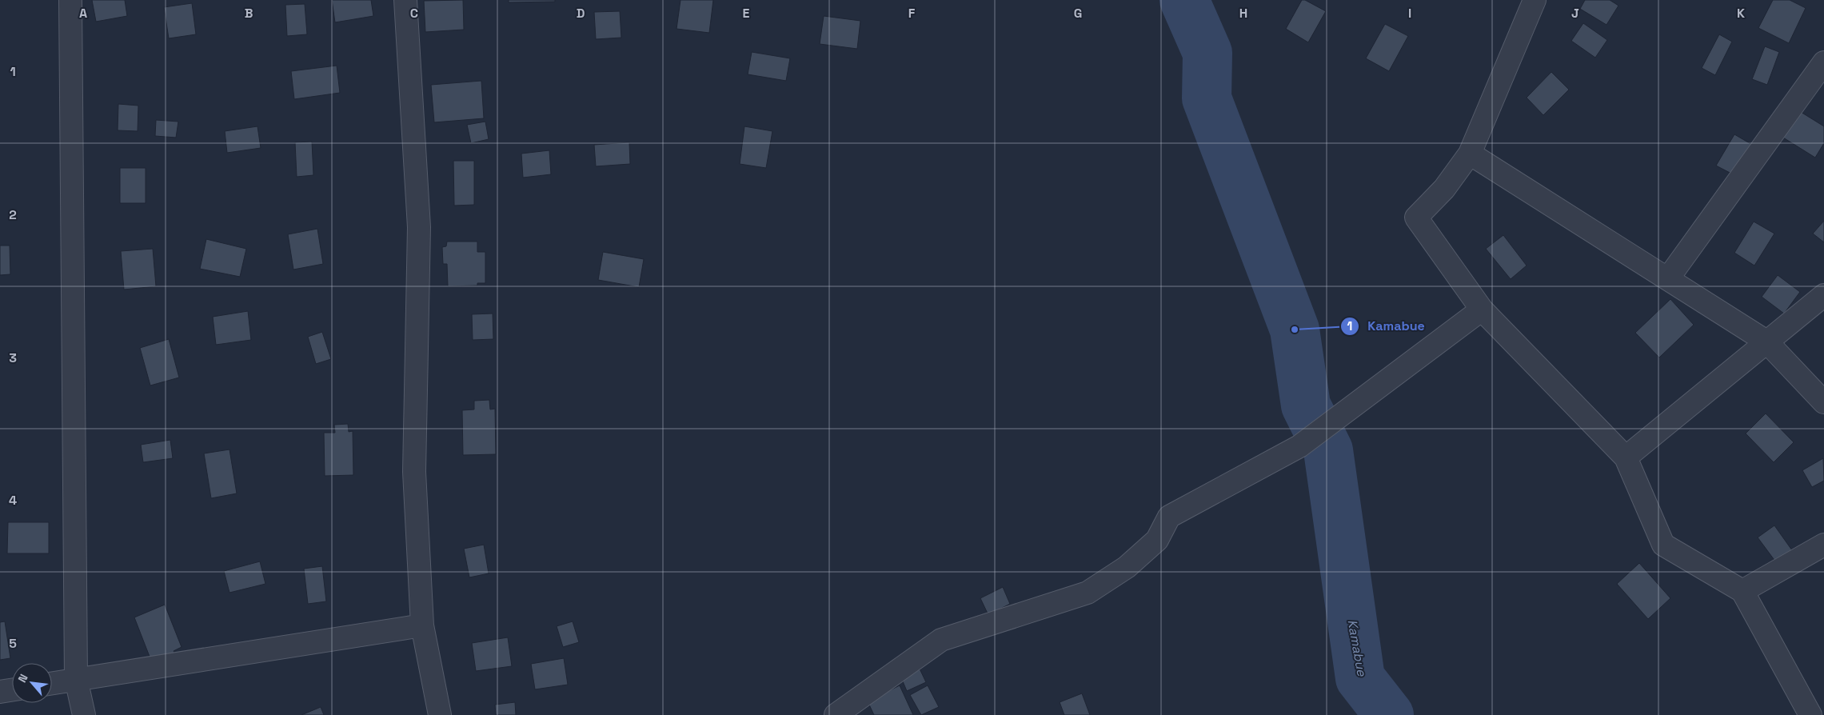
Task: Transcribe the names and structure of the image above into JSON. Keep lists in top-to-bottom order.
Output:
{
  "water": ["Kamabue"],
  "places": ["Kamabue"],
  "north": "top left",
  "grid": {
    "columns": [
      "A",
      "B",
      "C",
      "D",
      "E",
      "F",
      "G",
      "H",
      "I",
      "J",
      "K"
    ],
    "rows": [
      "1",
      "2",
      "3",
      "4",
      "5"
    ]
  }
}
